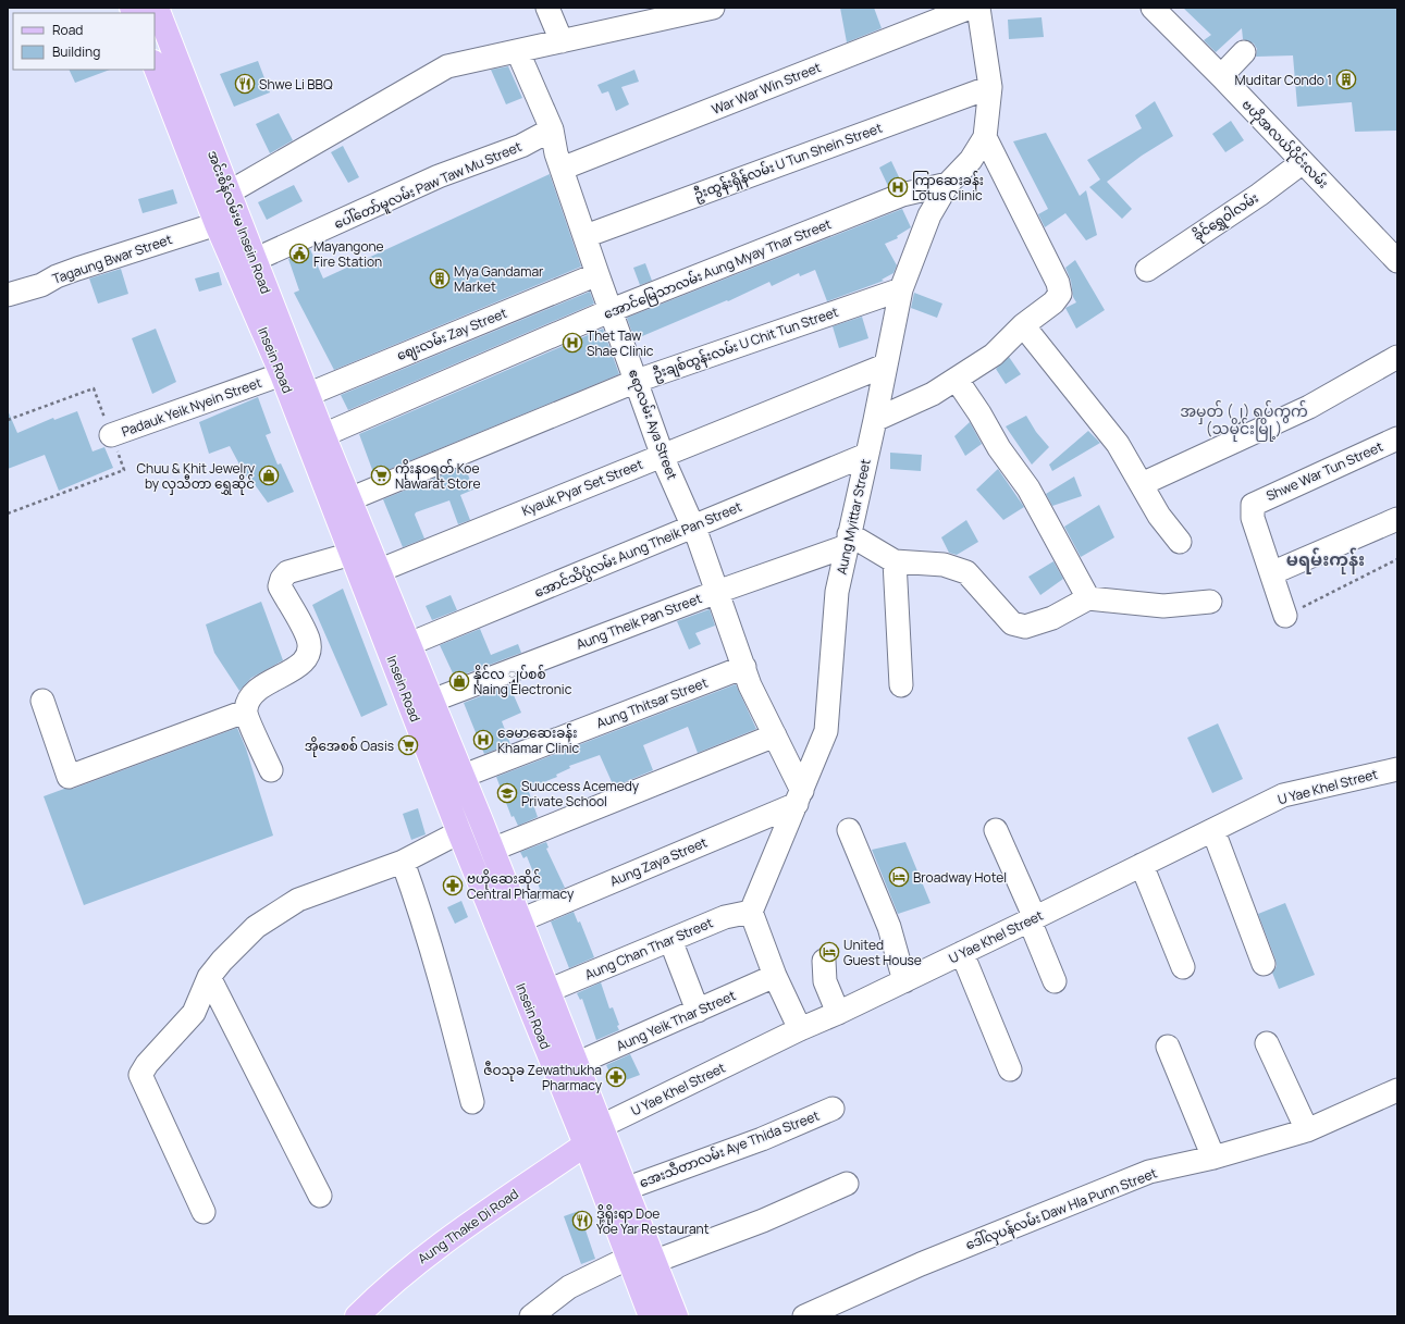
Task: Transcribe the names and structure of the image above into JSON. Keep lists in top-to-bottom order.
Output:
{
  "streets": {
    "main road": ["အင်းစိန်လမ်းမ Insein Road", "Insein Road", "Aung Thake Di Road"],
    "street": [
      "War War Win Street",
      "ဗဟိုအလယ်ပိုင်းလမ်း",
      "ဦးထွန်းရှိန်လမ်း U Tun Shein Street",
      "ပေါ်တော်မူလမ်း Paw Taw Mu Street",
      "ခိုင်ရွှေဝါလမ်း",
      "Tagaung Bwar Street",
      "အောင်မြေသာလမ်း Aung Myay Thar Street",
      "ဈေးလမ်း Zay Street",
      "ဦးချစ်ထွန်းလမ်း U Chit Tun Street",
      "Padauk Yeik Nyein Street",
      "ဧရာလမ်း Aya Street",
      "Shwe War Tun Street",
      "Kyauk Pyar Set Street",
      "Aung Myittar Street",
      "အောင်သိပ္ပံလမ်း Aung Theik Pan Street",
      "Aung Theik Pan Street",
      "Aung Thitsar Street",
      "U Yae Khel Street",
      "Aung Zaya Street",
      "Aung Chan Thar Street",
      "Aung Yeik Thar Street",
      "အေးသီတာလမ်း Aye Thida Street",
      "ဒေါ်လှပန်လမ်း Daw Hla Punn Street"
    ]
  },
  "crossings": [
    ["War War Win Street", "ဧရာလမ်း Aya Street"],
    ["ဗဟိုအလယ်ပိုင်းလမ်း", "ခိုင်ရွှေဝါလမ်း"],
    ["ဦးထွန်းရှိန်လမ်း U Tun Shein Street", "ဧရာလမ်း Aya Street"],
    ["ဦးထွန်းရှိန်လမ်း U Tun Shein Street", "Aung Myittar Street"],
    ["ပေါ်တော်မူလမ်း Paw Taw Mu Street", "အင်းစိန်လမ်းမ Insein Road"],
    ["ပေါ်တော်မူလမ်း Paw Taw Mu Street", "ဧရာလမ်း Aya Street"],
    ["အင်းစိန်လမ်းမ Insein Road", "အောင်မြေသာလမ်း Aung Myay Thar Street"],
    ["အင်းစိန်လမ်းမ Insein Road", "ဈေးလမ်း Zay Street"],
    ["အင်းစိန်လမ်းမ Insein Road", "Insein Road"],
    ["အင်းစိန်လမ်းမ Insein Road", "Padauk Yeik Nyein Street"],
    ["အောင်မြေသာလမ်း Aung Myay Thar Street", "Insein Road"],
    ["အောင်မြေသာလမ်း Aung Myay Thar Street", "ဧရာလမ်း Aya Street"],
    ["အောင်မြေသာလမ်း Aung Myay Thar Street", "Aung Myittar Street"],
    ["ဈေးလမ်း Zay Street", "ဧရာလမ်း Aya Street"],
    ["ဦးချစ်ထွန်းလမ်း U Chit Tun Street", "Insein Road"],
    ["ဦးချစ်ထွန်းလမ်း U Chit Tun Street", "ဧရာလမ်း Aya Street"],
    ["ဦးချစ်ထွန်းလမ်း U Chit Tun Street", "Aung Myittar Street"],
    ["Insein Road", "Padauk Yeik Nyein Street"],
    ["Insein Road", "Kyauk Pyar Set Street"],
    ["Insein Road", "အောင်သိပ္ပံလမ်း Aung Theik Pan Street"],
    ["Insein Road", "Aung Theik Pan Street"],
    ["Insein Road", "Aung Thitsar Street"],
    ["Insein Road", "U Yae Khel Street"],
    ["Insein Road", "Aung Zaya Street"],
    ["Insein Road", "Aung Chan Thar Street"],
    ["Insein Road", "Aung Yeik Thar Street"],
    ["Insein Road", "အေးသီတာလမ်း Aye Thida Street"],
    ["Insein Road", "Aung Thake Di Road"],
    ["ဧရာလမ်း Aya Street", "Kyauk Pyar Set Street"],
    ["ဧရာလမ်း Aya Street", "Aung Myittar Street"],
    ["ဧရာလမ်း Aya Street", "အောင်သိပ္ပံလမ်း Aung Theik Pan Street"],
    ["ဧရာလမ်း Aya Street", "Aung Theik Pan Street"],
    ["ဧရာလမ်း Aya Street", "Aung Thitsar Street"],
    ["ဧရာလမ်း Aya Street", "Aung Zaya Street"],
    ["Kyauk Pyar Set Street", "Aung Myittar Street"],
    ["Aung Myittar Street", "အောင်သိပ္ပံလမ်း Aung Theik Pan Street"],
    ["Aung Myittar Street", "Aung Theik Pan Street"],
    ["Aung Myittar Street", "Aung Zaya Street"],
    ["Aung Myittar Street", "Aung Chan Thar Street"]
  ],
  "districts": ["အမှတ် (၂) ရပ်ကွက် (သမိုင်းမြို့)", "မရမ်းကုန်း"],
  "places": {
    "building": ["Muditar Condo 1", "Mya Gandamar Market"],
    "restaurant": ["Shwe Li BBQ", "ဒို့ရိုးရာ Doe Yoe Yar Restaurant"],
    "hospital": ["ကြာဆေးခန်း Lotus Clinic", "Thet Taw Shae Clinic", "ခေမာဆေးခန်း Khamar Clinic"],
    "public building": ["Mayangone Fire Station"],
    "shop": ["Chuu & Khit Jewelry by လှသီတာ ရွှေဆိုင်", "နိုင်လ ျှပ်စစ် Naing Electronic"],
    "supermarket": ["ကိုးနဝရတ် Koe Nawarat Store", "အိုအေစစ် Oasis"],
    "school or university": ["Suuccess Acemedy Private School"],
    "hotel": ["Broadway Hotel", "United Guest House"],
    "pharmacy": ["ဗဟိုဆေးဆိုင် Central Pharmacy", "ဇီဝသုခ Zewathukha Pharmacy"]
  },
  "legend": ["Road", "Building"]
}
